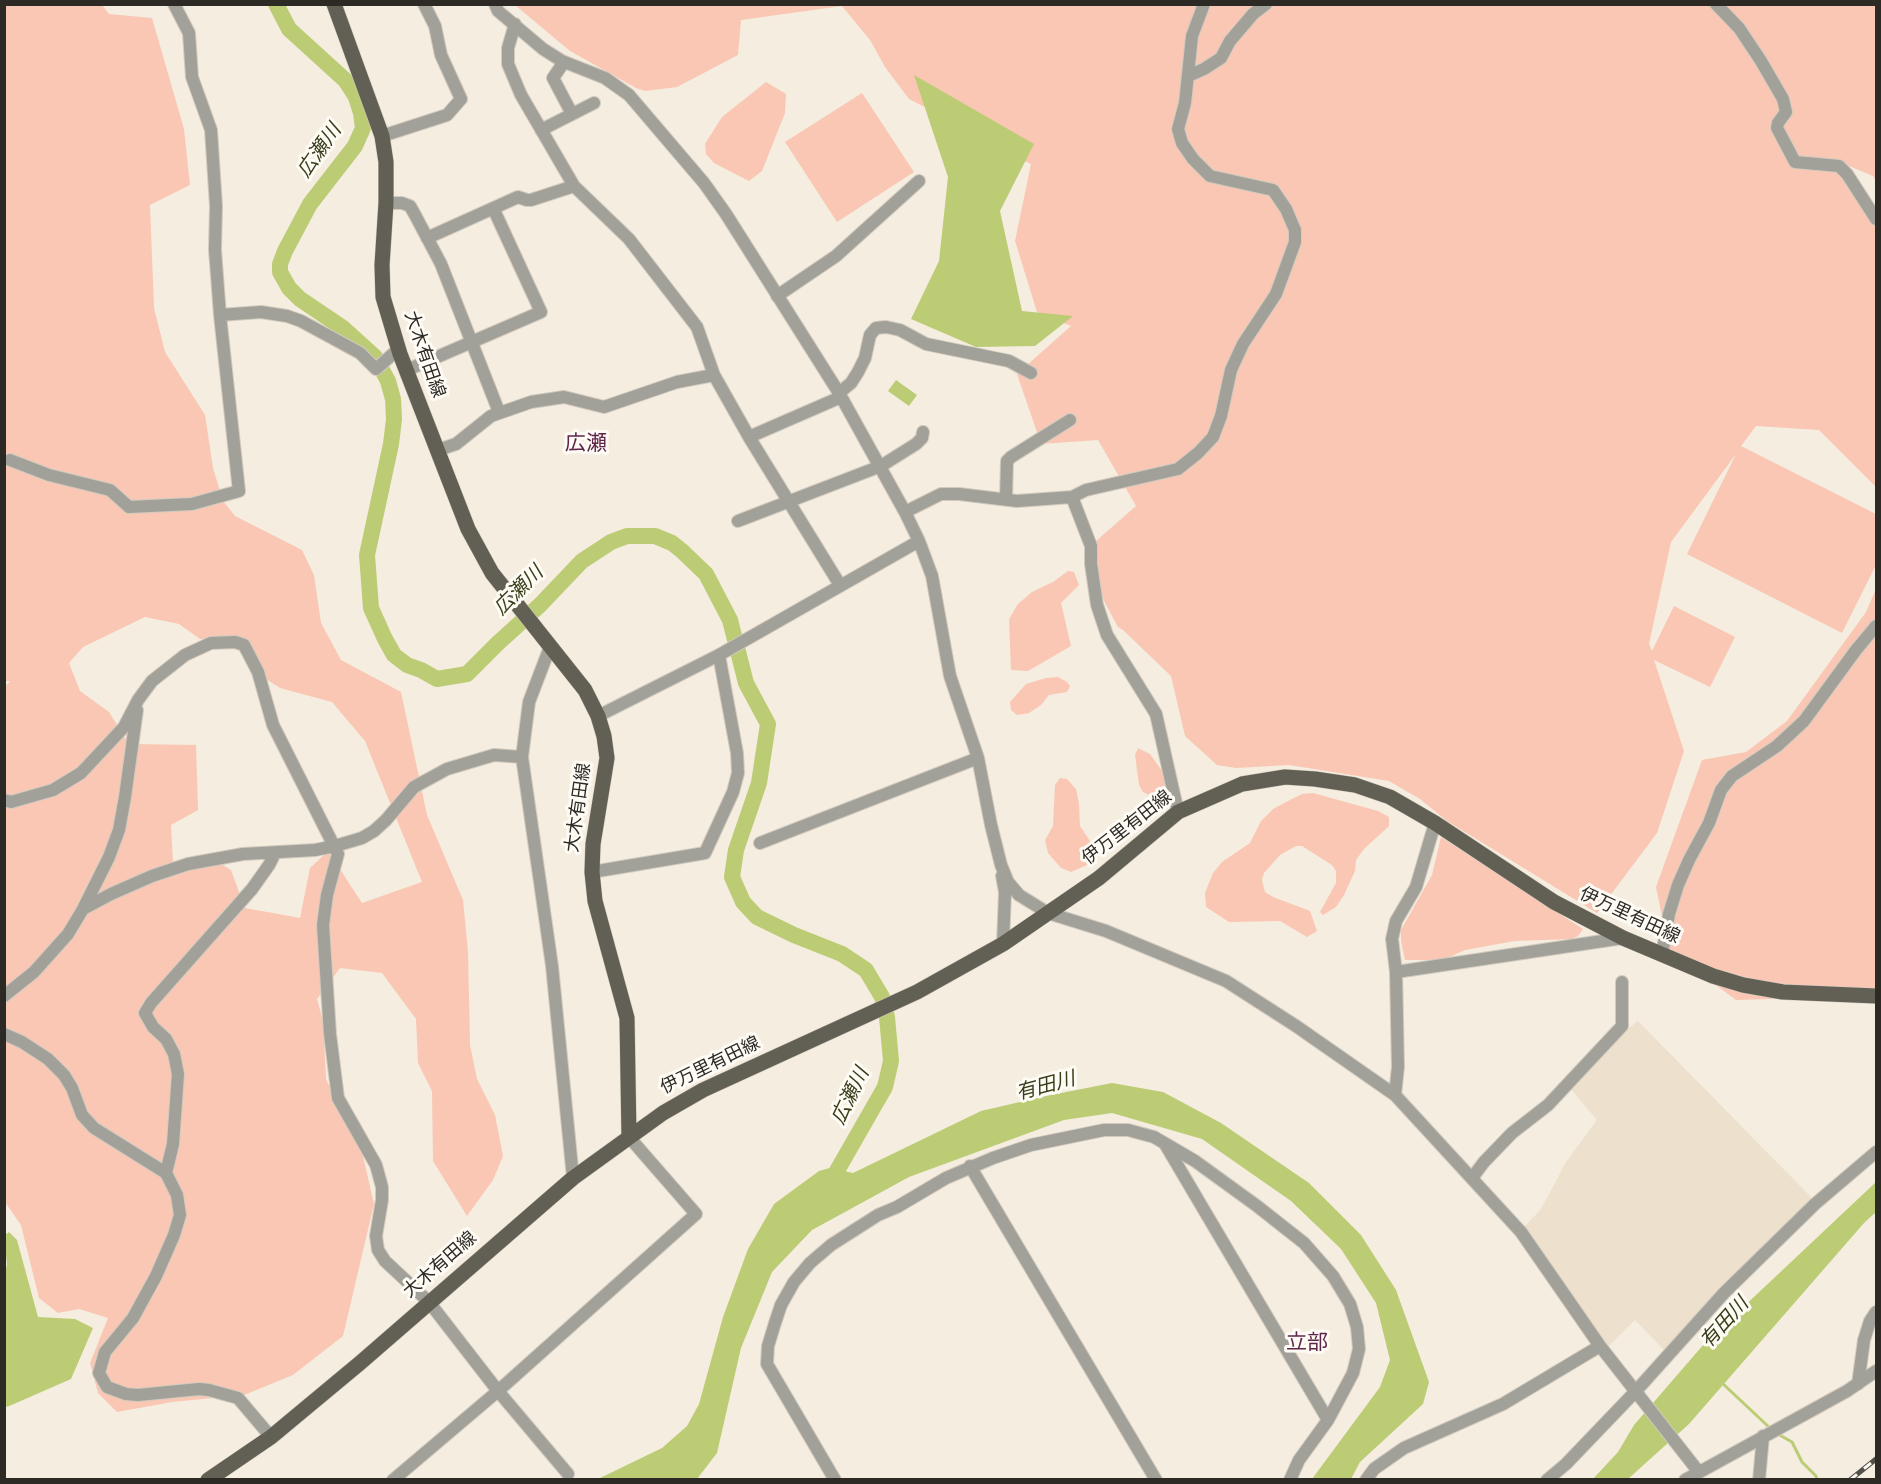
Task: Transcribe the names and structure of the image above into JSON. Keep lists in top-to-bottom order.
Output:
{
  "streets": {
    "main road": ["大木有田線", "伊万里有田線"]
  },
  "crossings": [
    ["大木有田線", "伊万里有田線"]
  ],
  "districts": ["広瀬", "立部"],
  "water": ["広瀬川", "有田川"]
}
